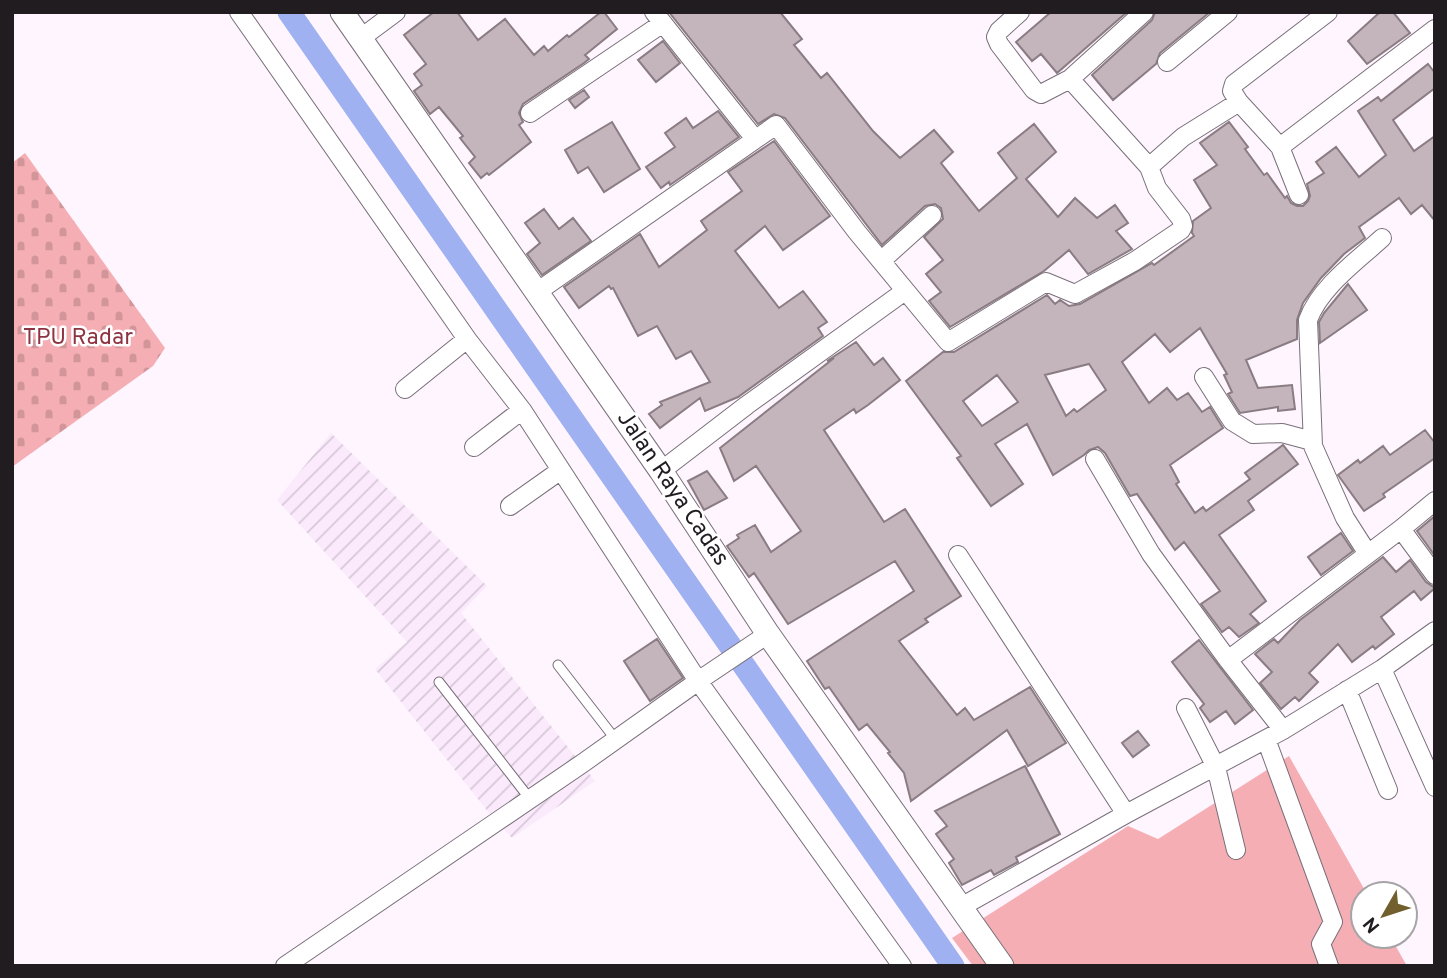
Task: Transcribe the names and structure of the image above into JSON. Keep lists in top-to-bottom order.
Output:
{
  "streets": {
    "street": ["Jalan Raya Cadas"]
  },
  "parks": ["TPU Radar"],
  "north": "bottom left"
}
